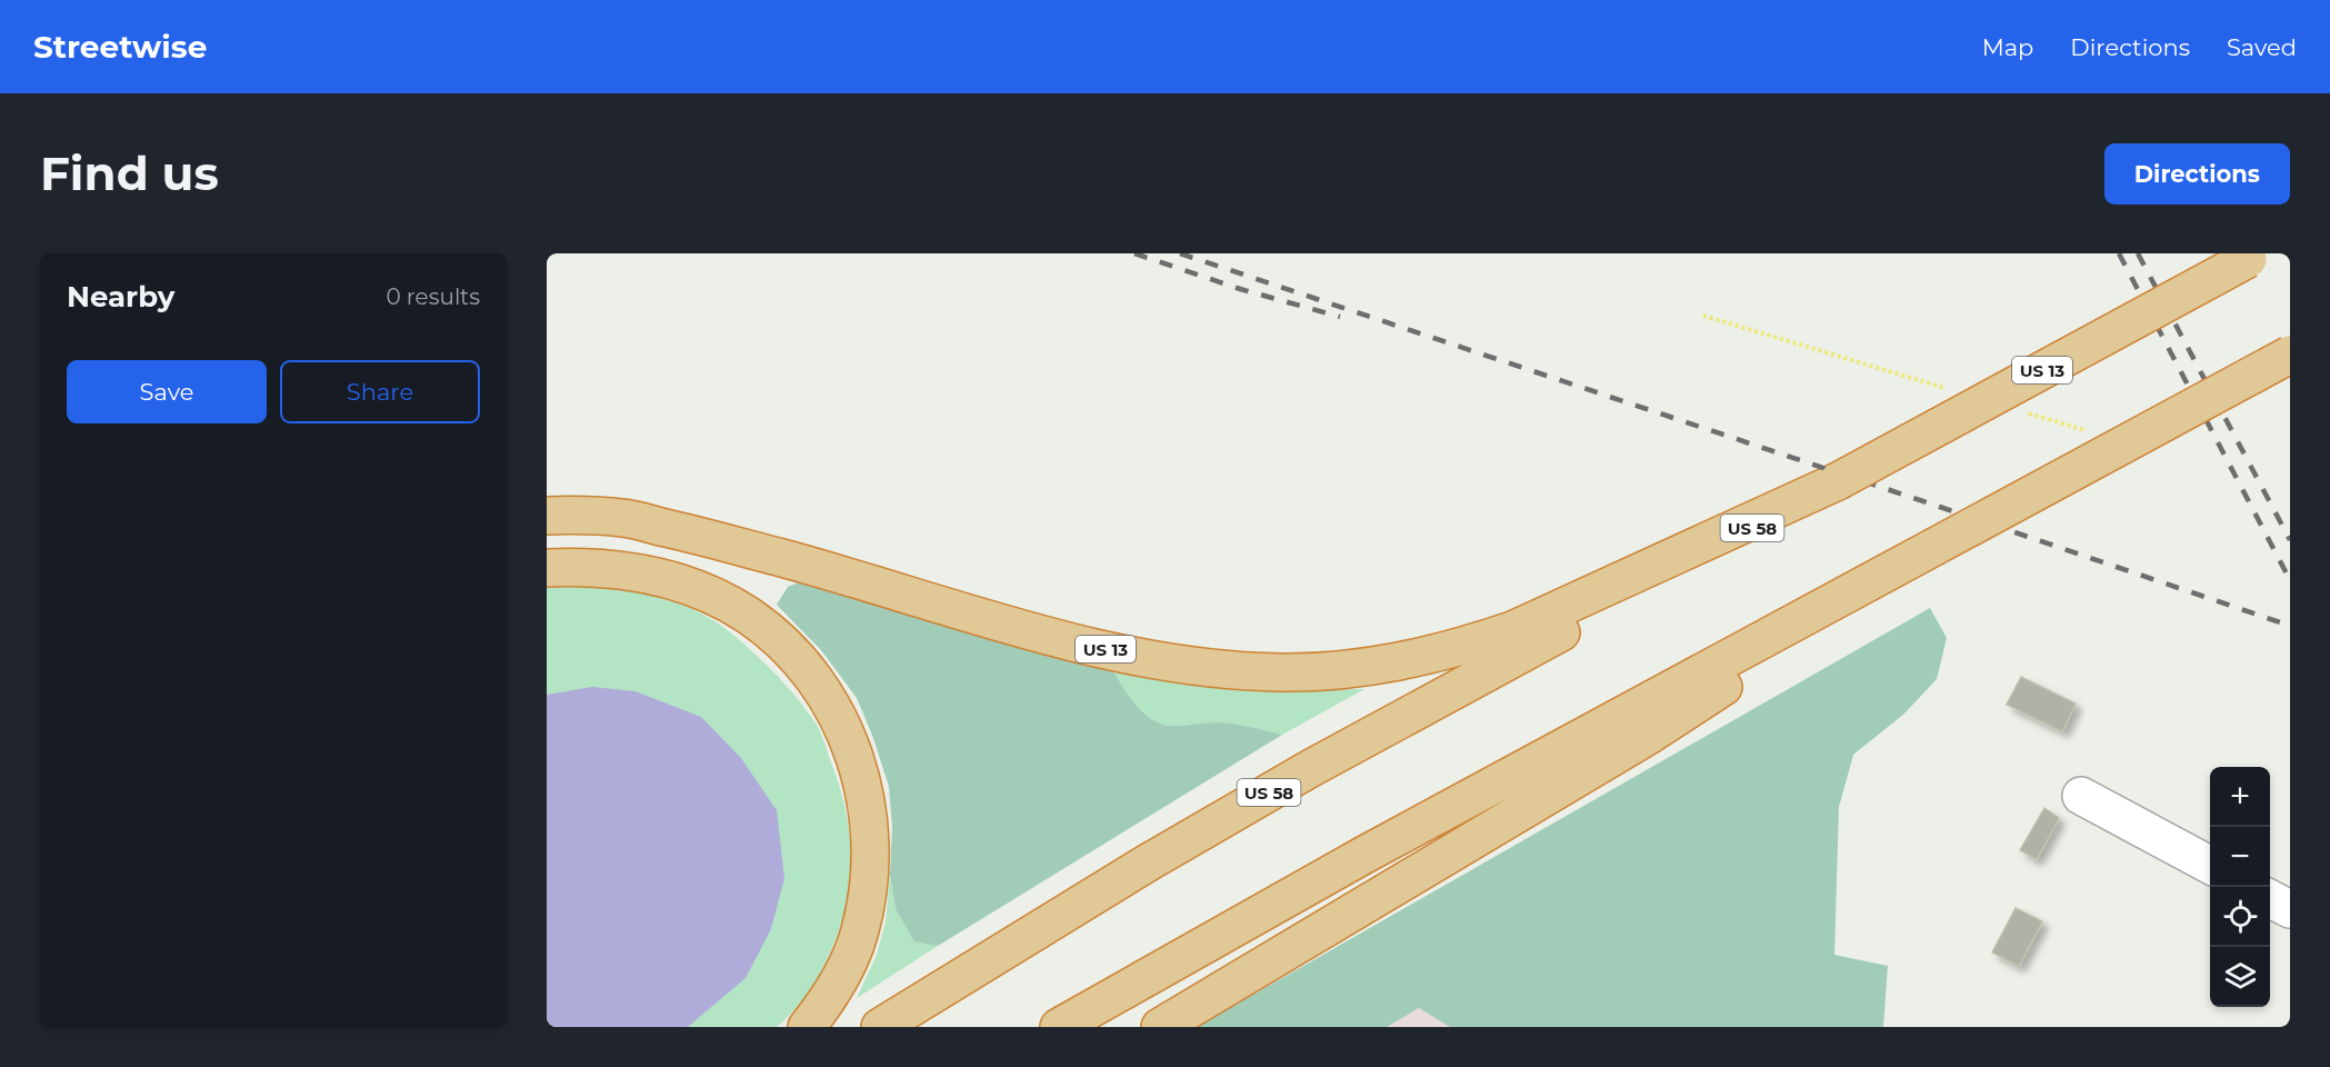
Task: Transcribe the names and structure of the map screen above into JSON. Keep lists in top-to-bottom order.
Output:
{
  "streets": {
    "highway": ["US 13", "US 58"]
  },
  "crossings": [
    ["US 13", "US 58"]
  ],
  "page": {
    "header": "Streetwise",
    "nav": ["Map", "Directions", "Saved"],
    "buttons": [
      "Directions",
      ["Save", "Share"]
    ],
    "title": "Find us",
    "heading": ["Nearby", "0 results"],
    "map_buttons": ["+", "−"]
  }
}
